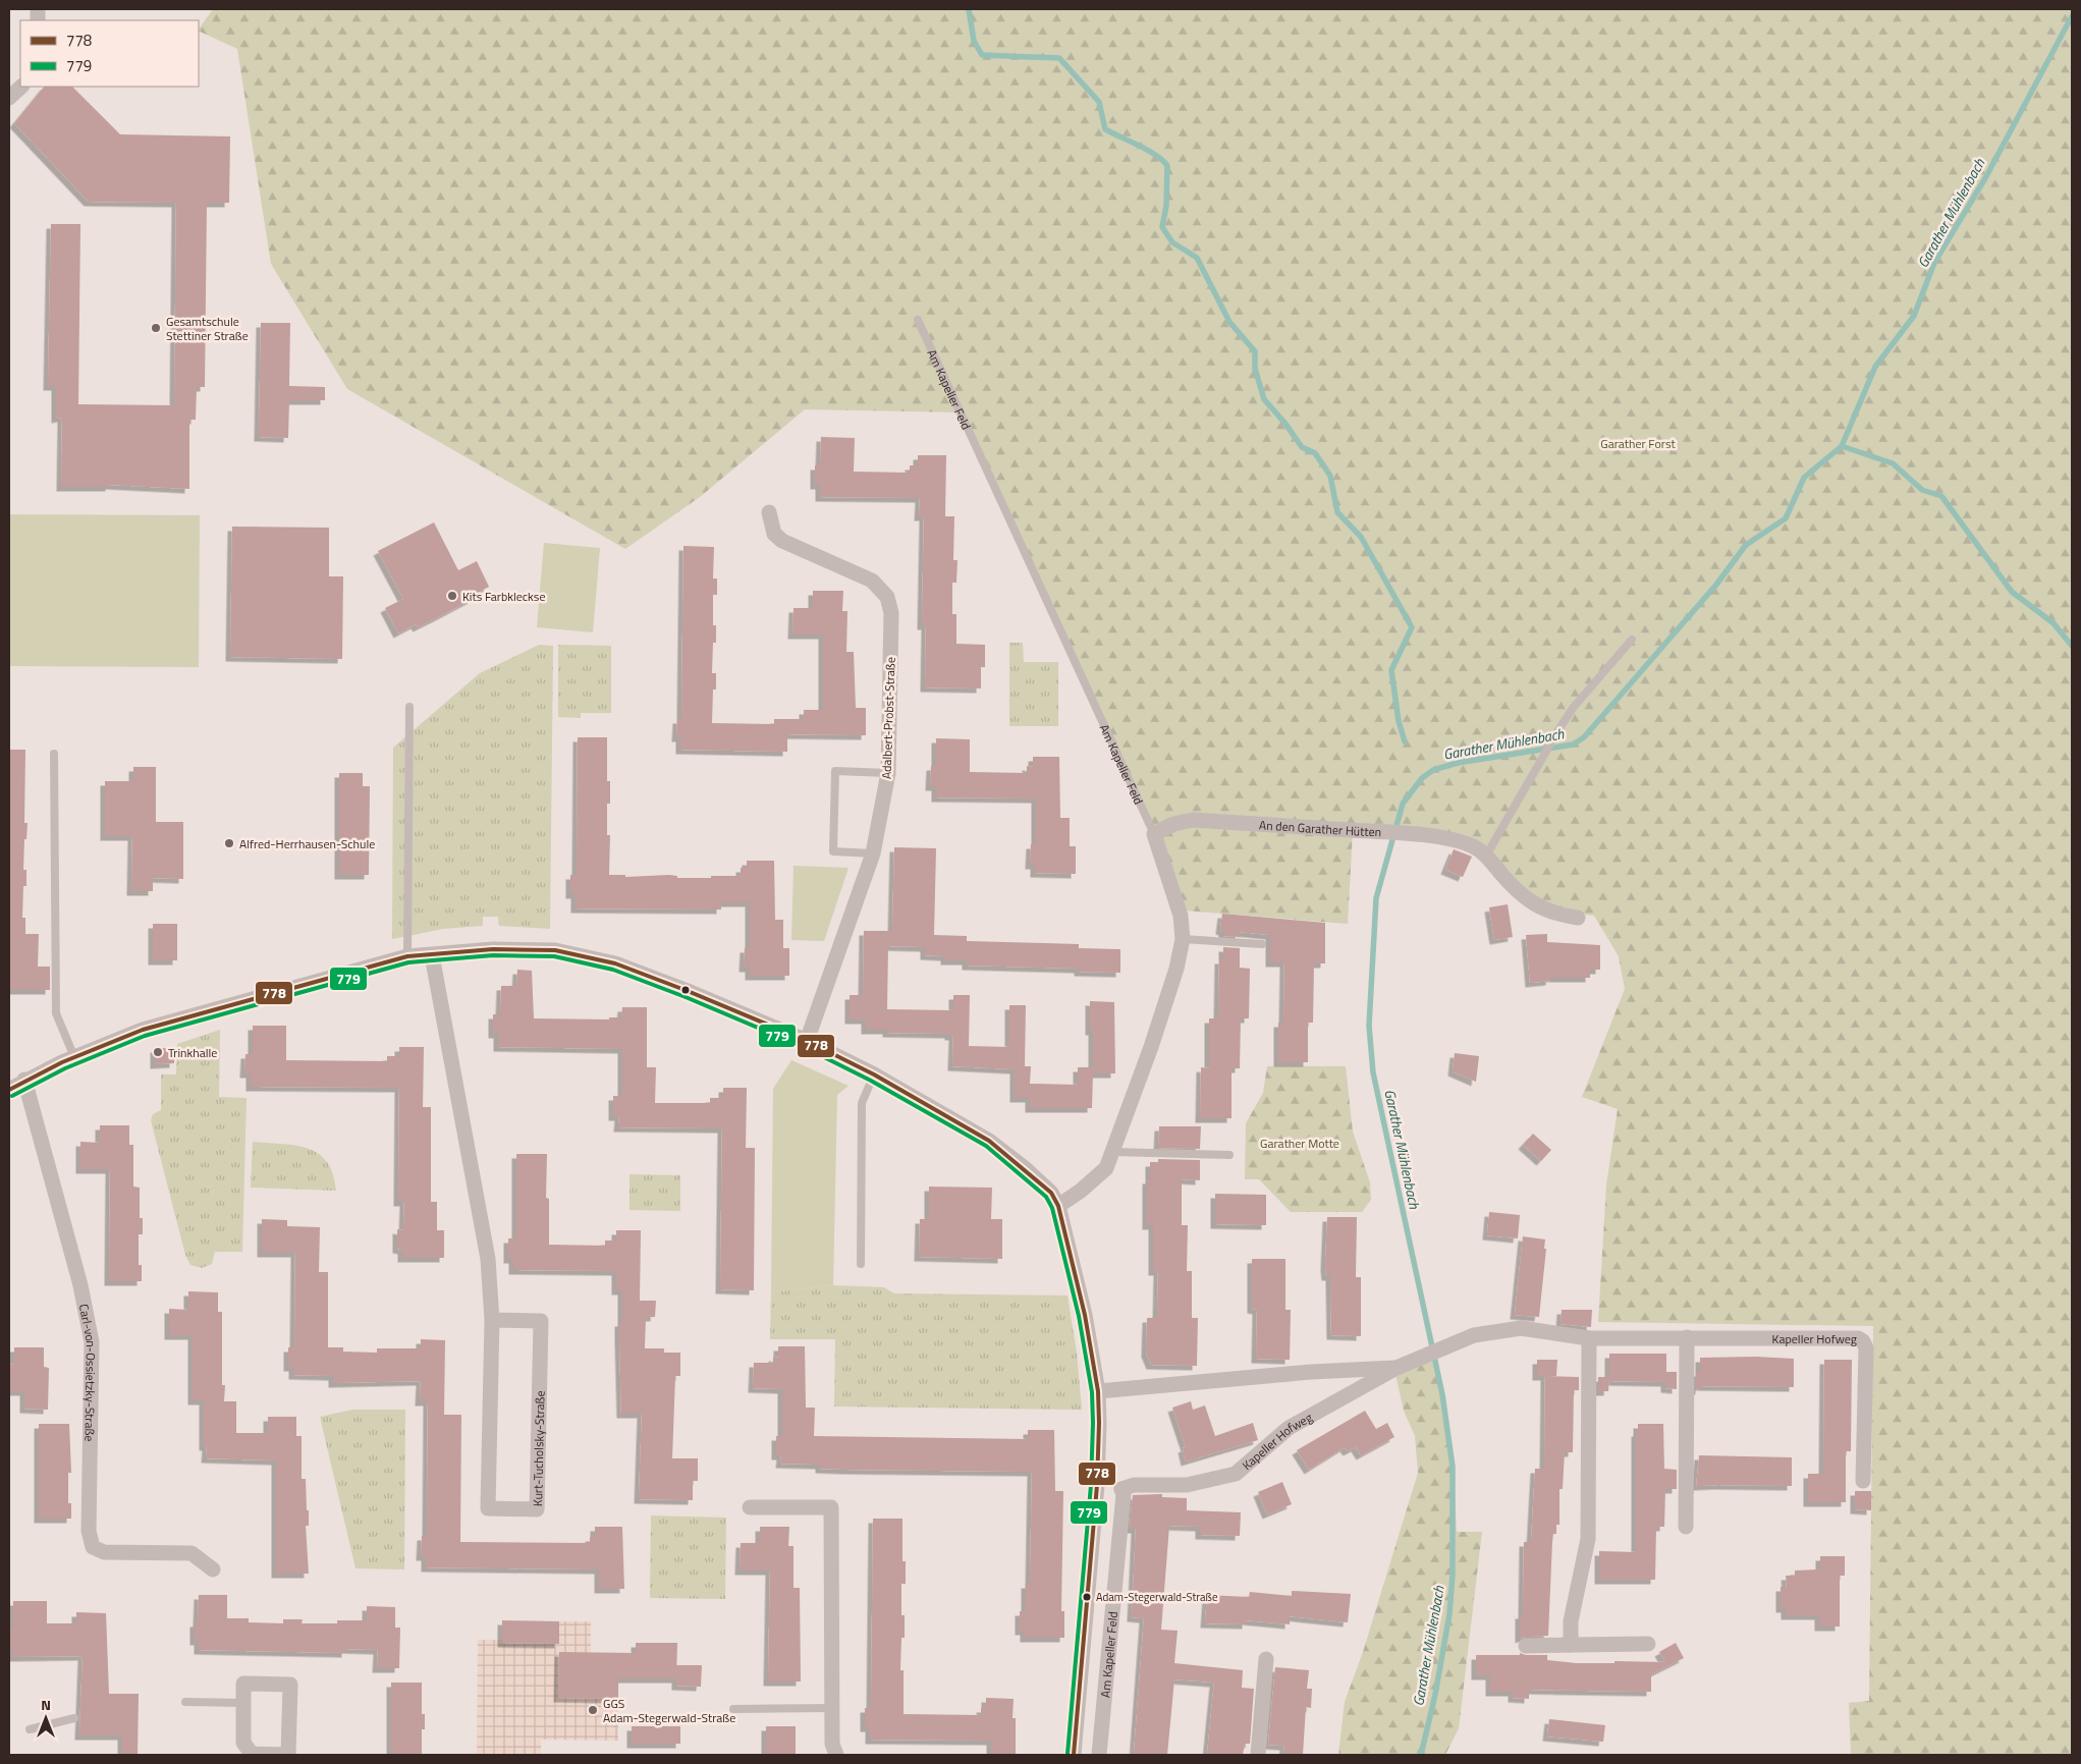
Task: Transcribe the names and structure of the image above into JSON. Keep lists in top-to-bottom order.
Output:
{
  "streets": {
    "street": [
      "Am Kapeller Feld",
      "Adalbert-Probst-Straße",
      "An den Garather Hütten",
      "Kapeller Hofweg",
      "Carl-von-Ossietzky-Straße",
      "Kurt-Tucholsky-Straße"
    ]
  },
  "crossings": [
    ["Am Kapeller Feld", "An den Garather Hütten"],
    ["Am Kapeller Feld", "Kapeller Hofweg"]
  ],
  "water": ["Garather Mühlenbach"],
  "parks": ["Garather Forst", "Garather Motte"],
  "places": [
    "Gesamtschule Stettiner Straße",
    "Kits Farbkleckse",
    "Alfred-Herrhausen-Schule",
    "Trinkhalle",
    "Adam-Stegerwald-Straße",
    "GGS Adam-Stegerwald-Straße"
  ],
  "lines": ["transit line 778", "transit line 779"],
  "legend": ["778", "779"],
  "north": "top"
}
